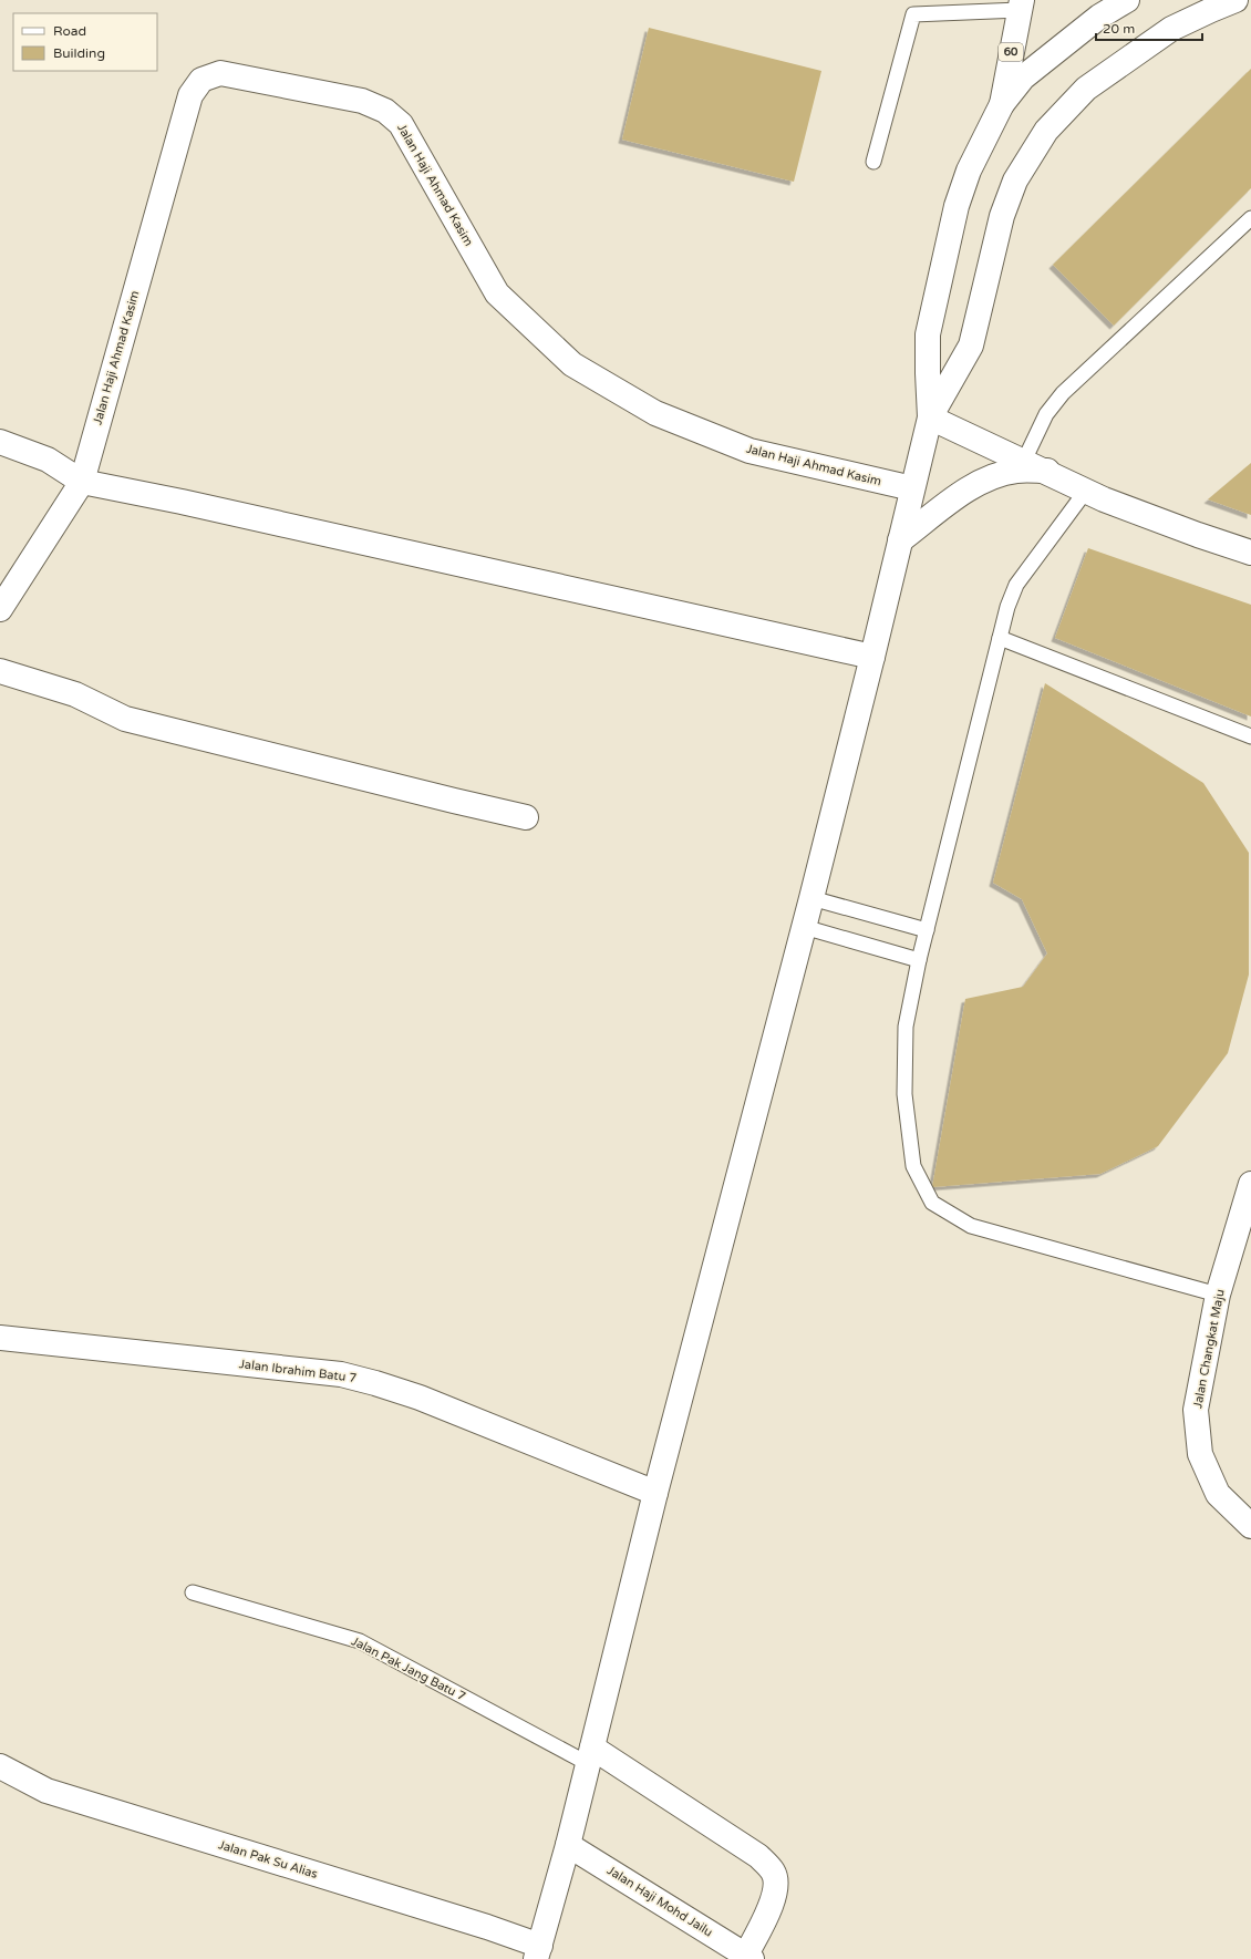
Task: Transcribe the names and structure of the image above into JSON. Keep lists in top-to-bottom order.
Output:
{
  "streets": {
    "main road": [
      "60",
      "Jalan Haji Ahmad Kasim",
      "Jalan Changkat Maju",
      "Jalan Ibrahim Batu 7",
      "Jalan Pak Su Alias",
      "Jalan Haji Mohd Jailu"
    ],
    "lane": ["Jalan Pak Jang Batu 7"]
  },
  "crossings": [
    ["60", "Jalan Haji Ahmad Kasim"],
    ["60", "Jalan Ibrahim Batu 7"],
    ["60", "Jalan Pak Jang Batu 7"],
    ["60", "Jalan Pak Su Alias"],
    ["60", "Jalan Haji Mohd Jailu"]
  ],
  "legend": ["Road", "Building"],
  "scale_bar": "20 m"
}
